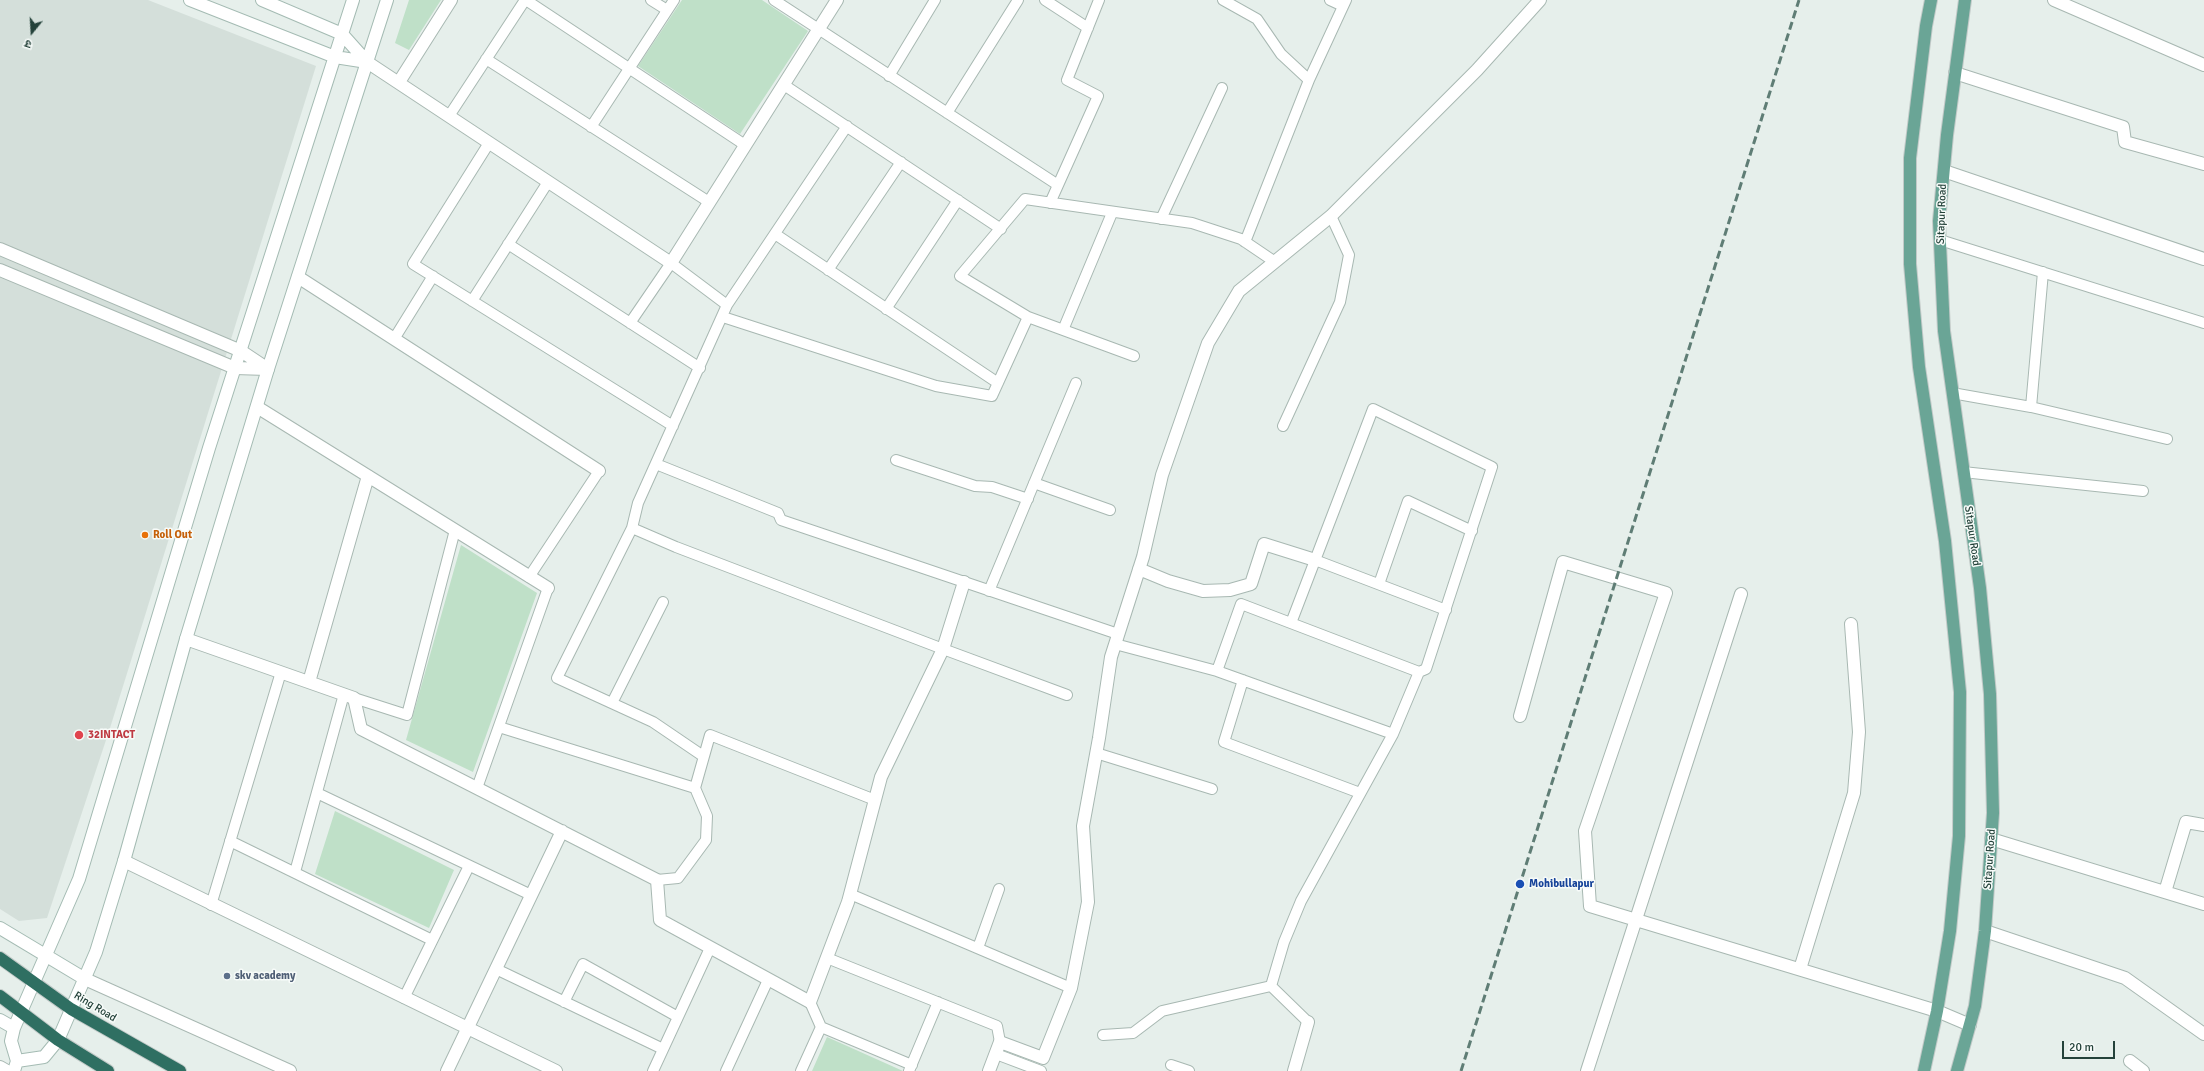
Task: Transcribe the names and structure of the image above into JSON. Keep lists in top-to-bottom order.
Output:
{
  "streets": {
    "highway": ["Ring Road"],
    "main road": ["Sitapur Road"]
  },
  "places": [
    "Roll Out",
    "32INTACT",
    "Mohibullapur",
    "skv academy"
  ],
  "scale_bar": "20 m",
  "north": "bottom"
}
